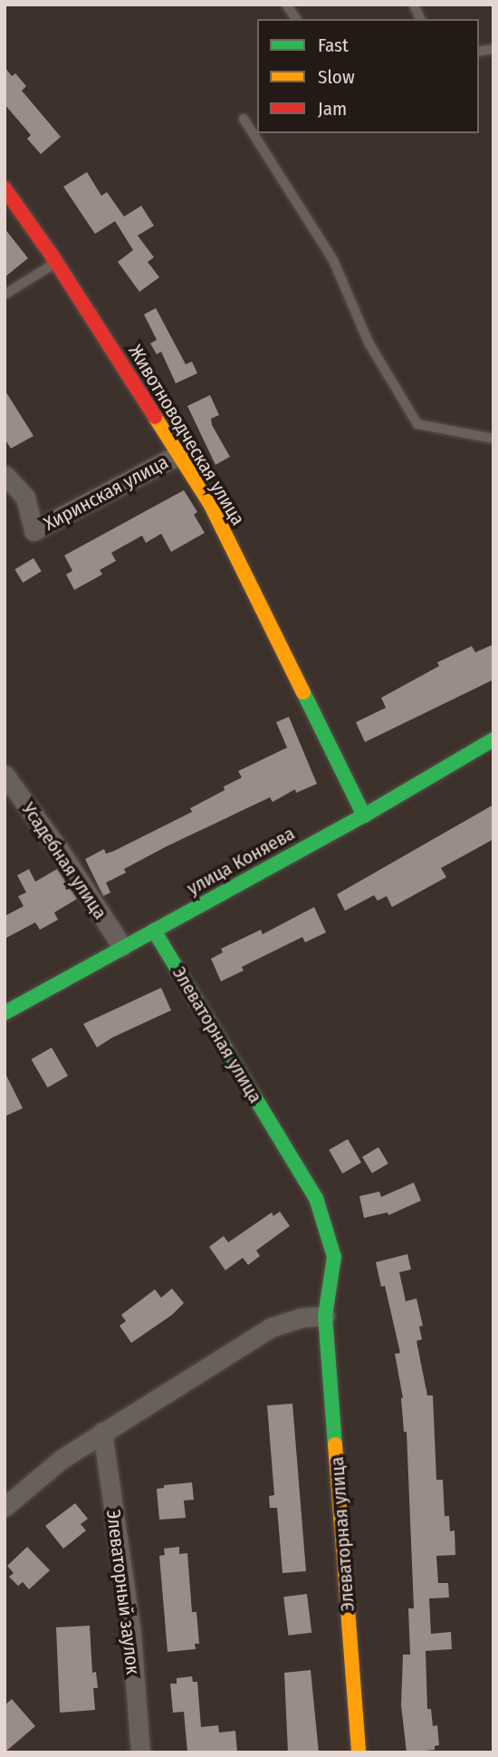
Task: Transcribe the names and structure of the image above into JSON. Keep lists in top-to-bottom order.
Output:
{
  "streets": {
    "street": [
      "Животноводческая улица",
      "Хиринская улица",
      "Усадебная улица",
      "улица Коняева",
      "Элеваторная улица",
      "Элеваторный заулок"
    ]
  },
  "crossings": [
    ["Животноводческая улица", "Хиринская улица"],
    ["Животноводческая улица", "улица Коняева"],
    ["Усадебная улица", "улица Коняева"],
    ["улица Коняева", "Элеваторная улица"]
  ],
  "legend": ["Fast", "Slow", "Jam"]
}
